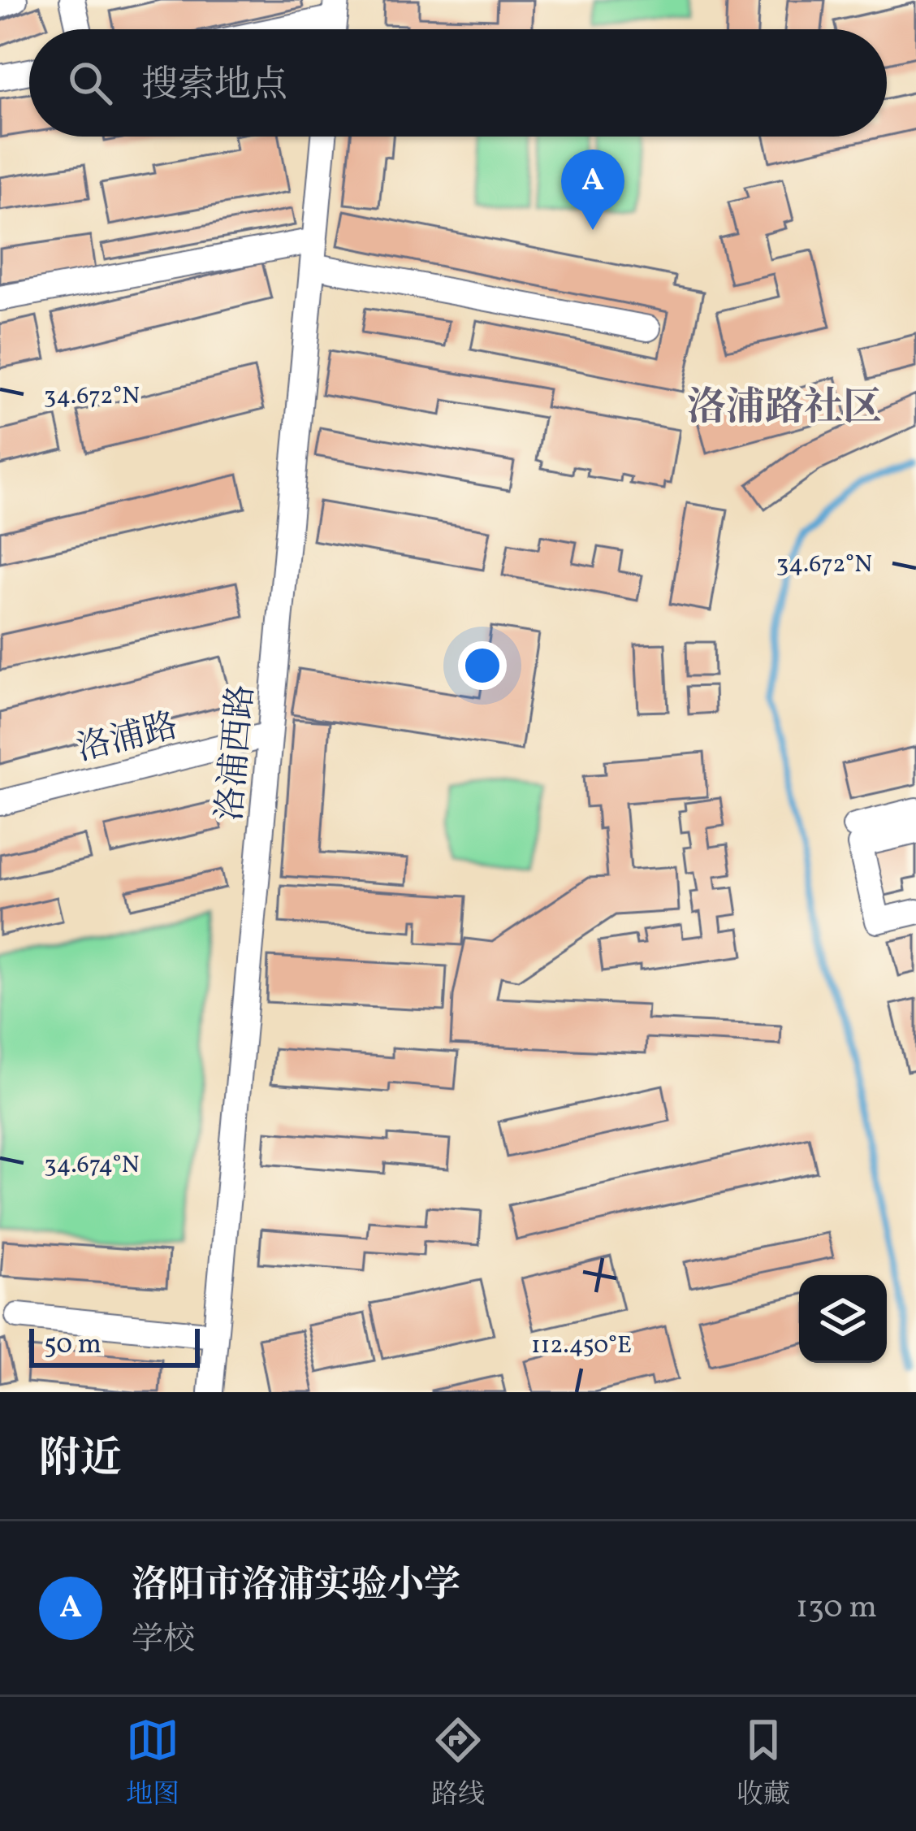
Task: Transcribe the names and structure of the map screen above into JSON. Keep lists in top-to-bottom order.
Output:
{
  "streets": {
    "street": ["洛浦路", "洛浦西路"]
  },
  "crossings": [
    ["洛浦路", "洛浦西路"]
  ],
  "districts": ["洛浦路社区"],
  "scale_bar": "50 m",
  "page": {
    "search": "搜索地点",
    "pins": "A",
    "scale": "50 m",
    "heading": "附近",
    "list": [
      {
        "mark": "A",
        "name": "洛阳市洛浦实验小学",
        "note": "学校",
        "value": "130 m"
      }
    ],
    "nav": ["地图", "路线", "收藏"]
  },
  "coordinates": ["34.672°N", "34.674°N", "112.450°E"]
}
